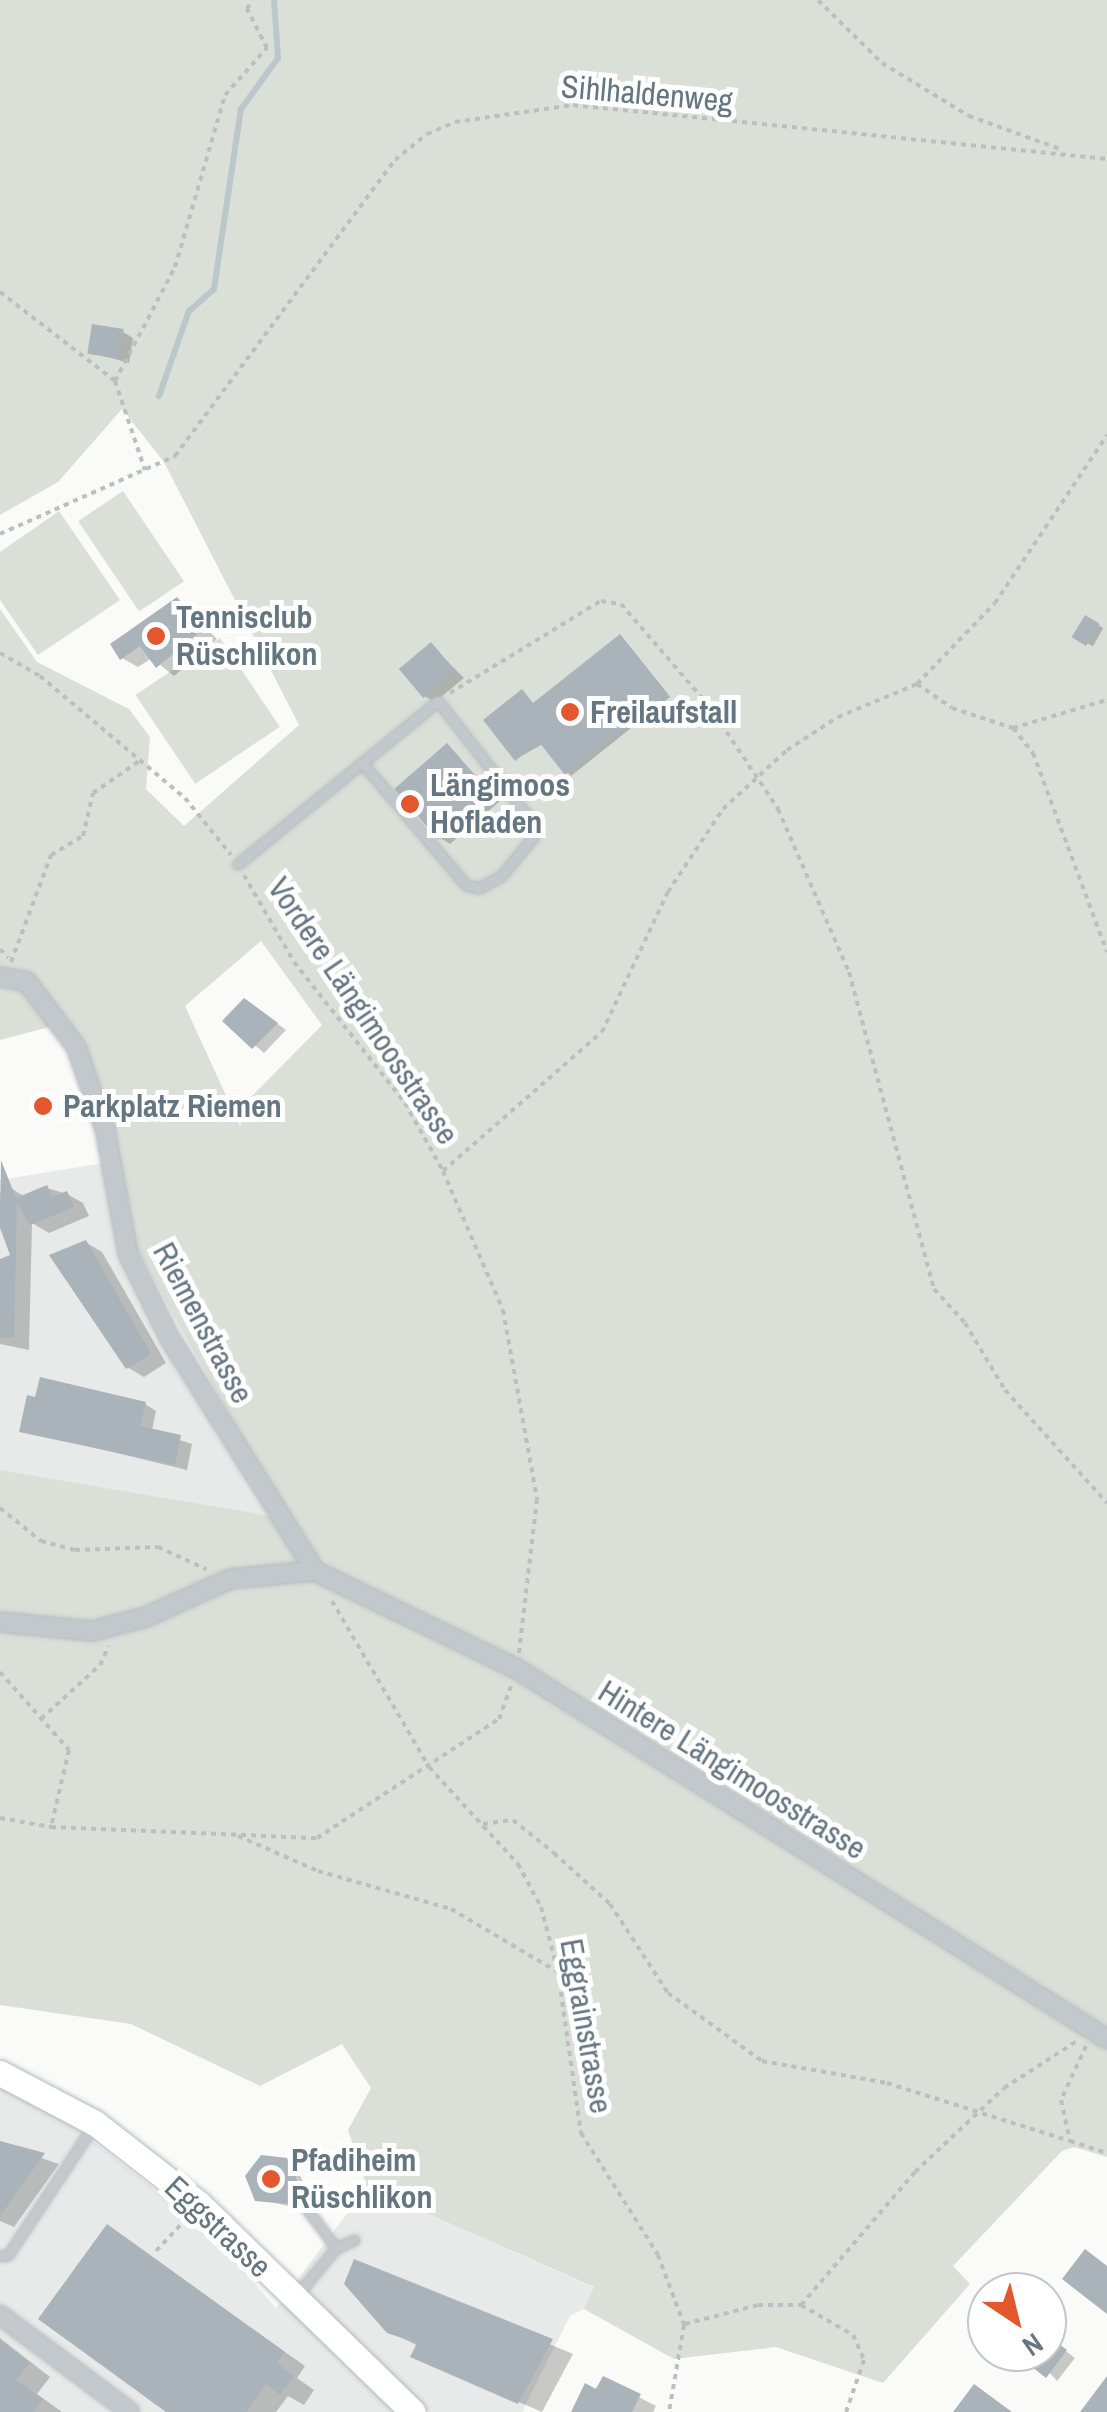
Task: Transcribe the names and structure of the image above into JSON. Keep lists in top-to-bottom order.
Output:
{
  "streets": {
    "main road": ["Eggstrasse"],
    "street": ["Riemenstrasse", "Hintere Längimoosstrasse"],
    "path": ["Sihlhaldenweg", "Vordere Längimoosstrasse", "Eggrainstrasse"]
  },
  "crossings": [
    ["Vordere Längimoosstrasse", "Hintere Längimoosstrasse"],
    ["Vordere Längimoosstrasse", "Eggrainstrasse"],
    ["Riemenstrasse", "Hintere Längimoosstrasse"],
    ["Riemenstrasse", "Eggrainstrasse"],
    ["Hintere Längimoosstrasse", "Eggrainstrasse"]
  ],
  "places": [
    "Tennisclub Rüschlikon",
    "Freilaufstall",
    "Längimoos Hofladen",
    "Parkplatz Riemen",
    "Pfadiheim Rüschlikon"
  ],
  "north": "bottom right"
}
